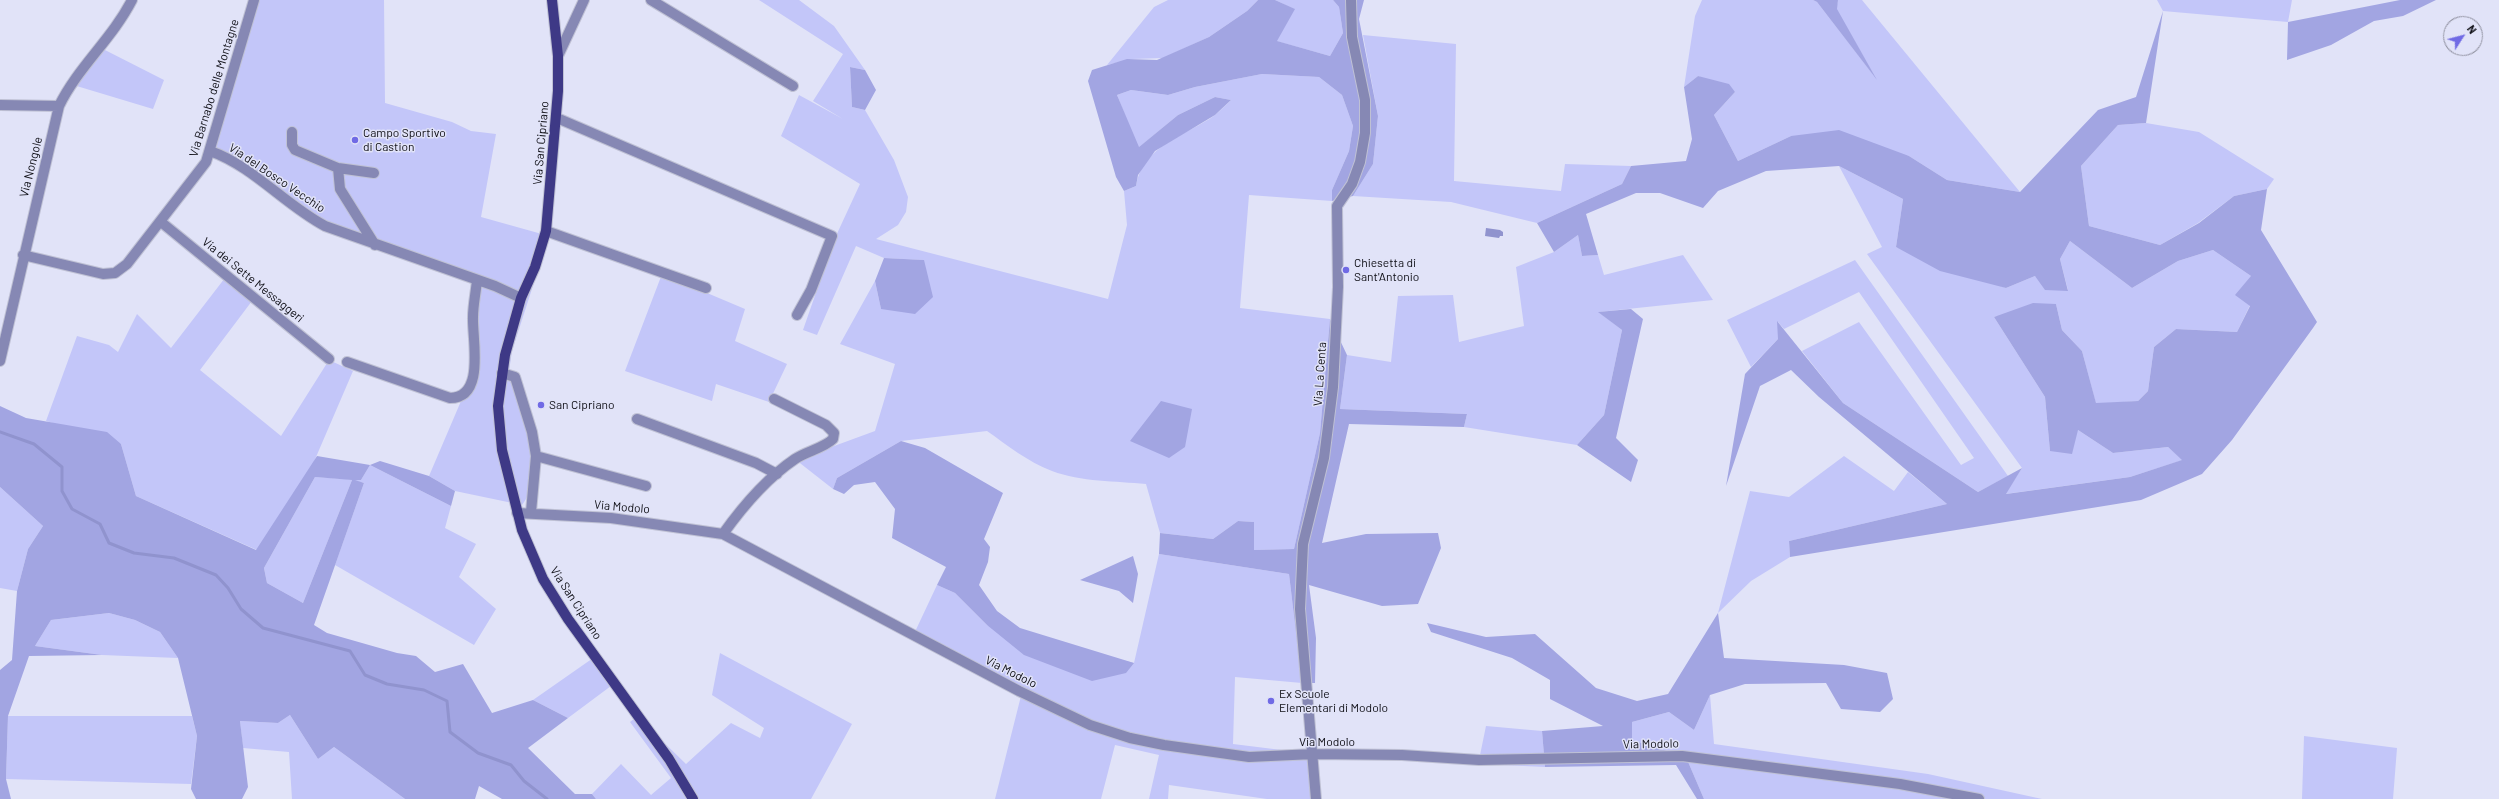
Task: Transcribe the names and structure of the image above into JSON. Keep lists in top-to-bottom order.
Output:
{
  "streets": {
    "main road": ["Via San Cipriano"],
    "street": [
      "Via Barnabo delle Montagne",
      "Via Nongole",
      "Via del Bosco Vecchio",
      "Via dei Sette Messaggeri",
      "Via La Centa",
      "Via Modolo"
    ]
  },
  "crossings": [
    ["Via Barnabo delle Montagne", "Via Nongole"],
    ["Via Barnabo delle Montagne", "Via del Bosco Vecchio"],
    ["Via Barnabo delle Montagne", "Via dei Sette Messaggeri"],
    ["Via San Cipriano", "Via del Bosco Vecchio"],
    ["Via San Cipriano", "Via Modolo"],
    ["Via La Centa", "Via Modolo"]
  ],
  "places": [
    "Campo Sportivo di Castion",
    "Chiesetta di Sant'Antonio",
    "San Cipriano",
    "Ex Scuole Elementari di Modolo"
  ],
  "north": "top right"
}
